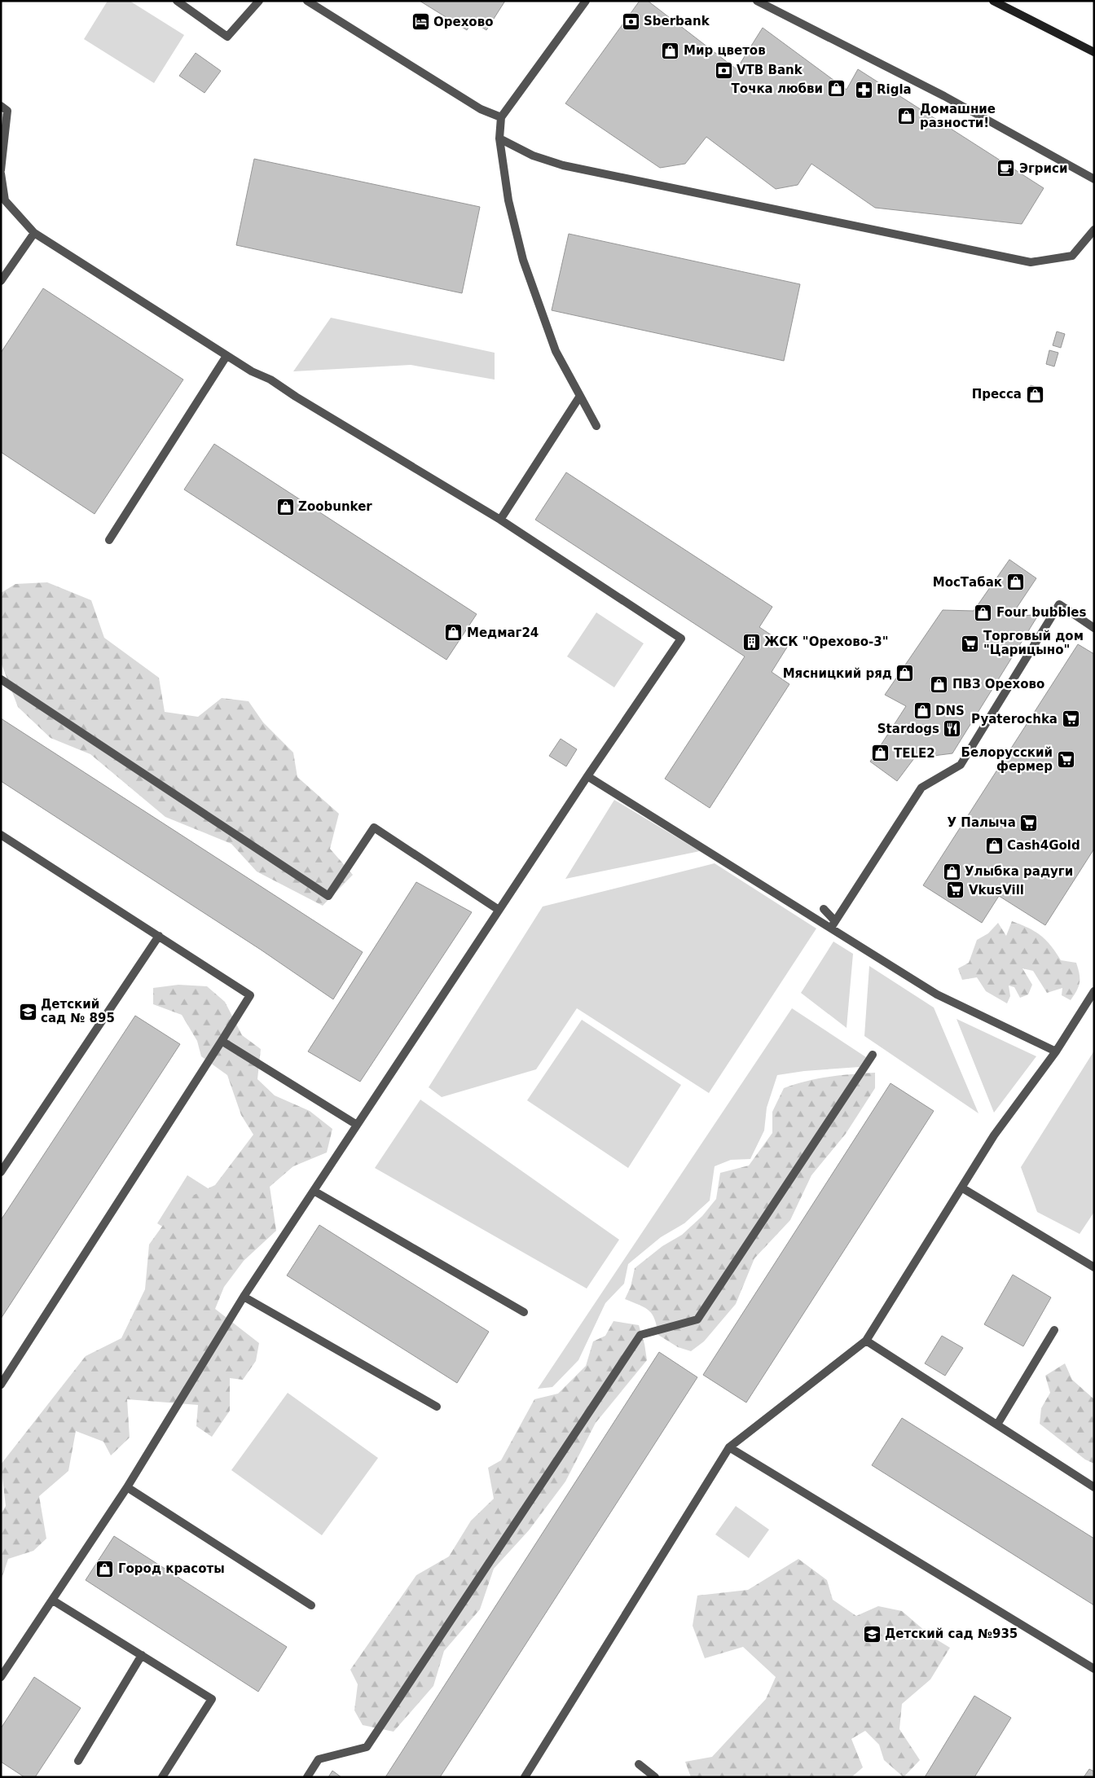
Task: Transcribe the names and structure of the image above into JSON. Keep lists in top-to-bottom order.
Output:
{
  "places": {
    "bank": ["Sberbank", "VTB Bank"],
    "hotel": ["Орехово"],
    "shop": [
      "Мир цветов",
      "Точка любви",
      "Домашние разности!",
      "Пресса",
      "Zoobunker",
      "МосТабак",
      "Four bubbles",
      "Медмаг24",
      "Мясницкий ряд",
      "ПВЗ Орехово",
      "DNS",
      "TELE2",
      "Cash4Gold",
      "Улыбка радуги",
      "Город красоты"
    ],
    "pharmacy": ["Rigla"],
    "cafe": ["Эгриси"],
    "building": ["ЖСК \"Орехово-3\""],
    "supermarket": [
      "Торговый дом \"Царицыно\"",
      "Pyaterochka",
      "Белорусский фермер",
      "У Палыча",
      "VkusVill"
    ],
    "restaurant": ["Stardogs"],
    "school or university": ["Детский сад № 895", "Детский сад №935"]
  }
}
